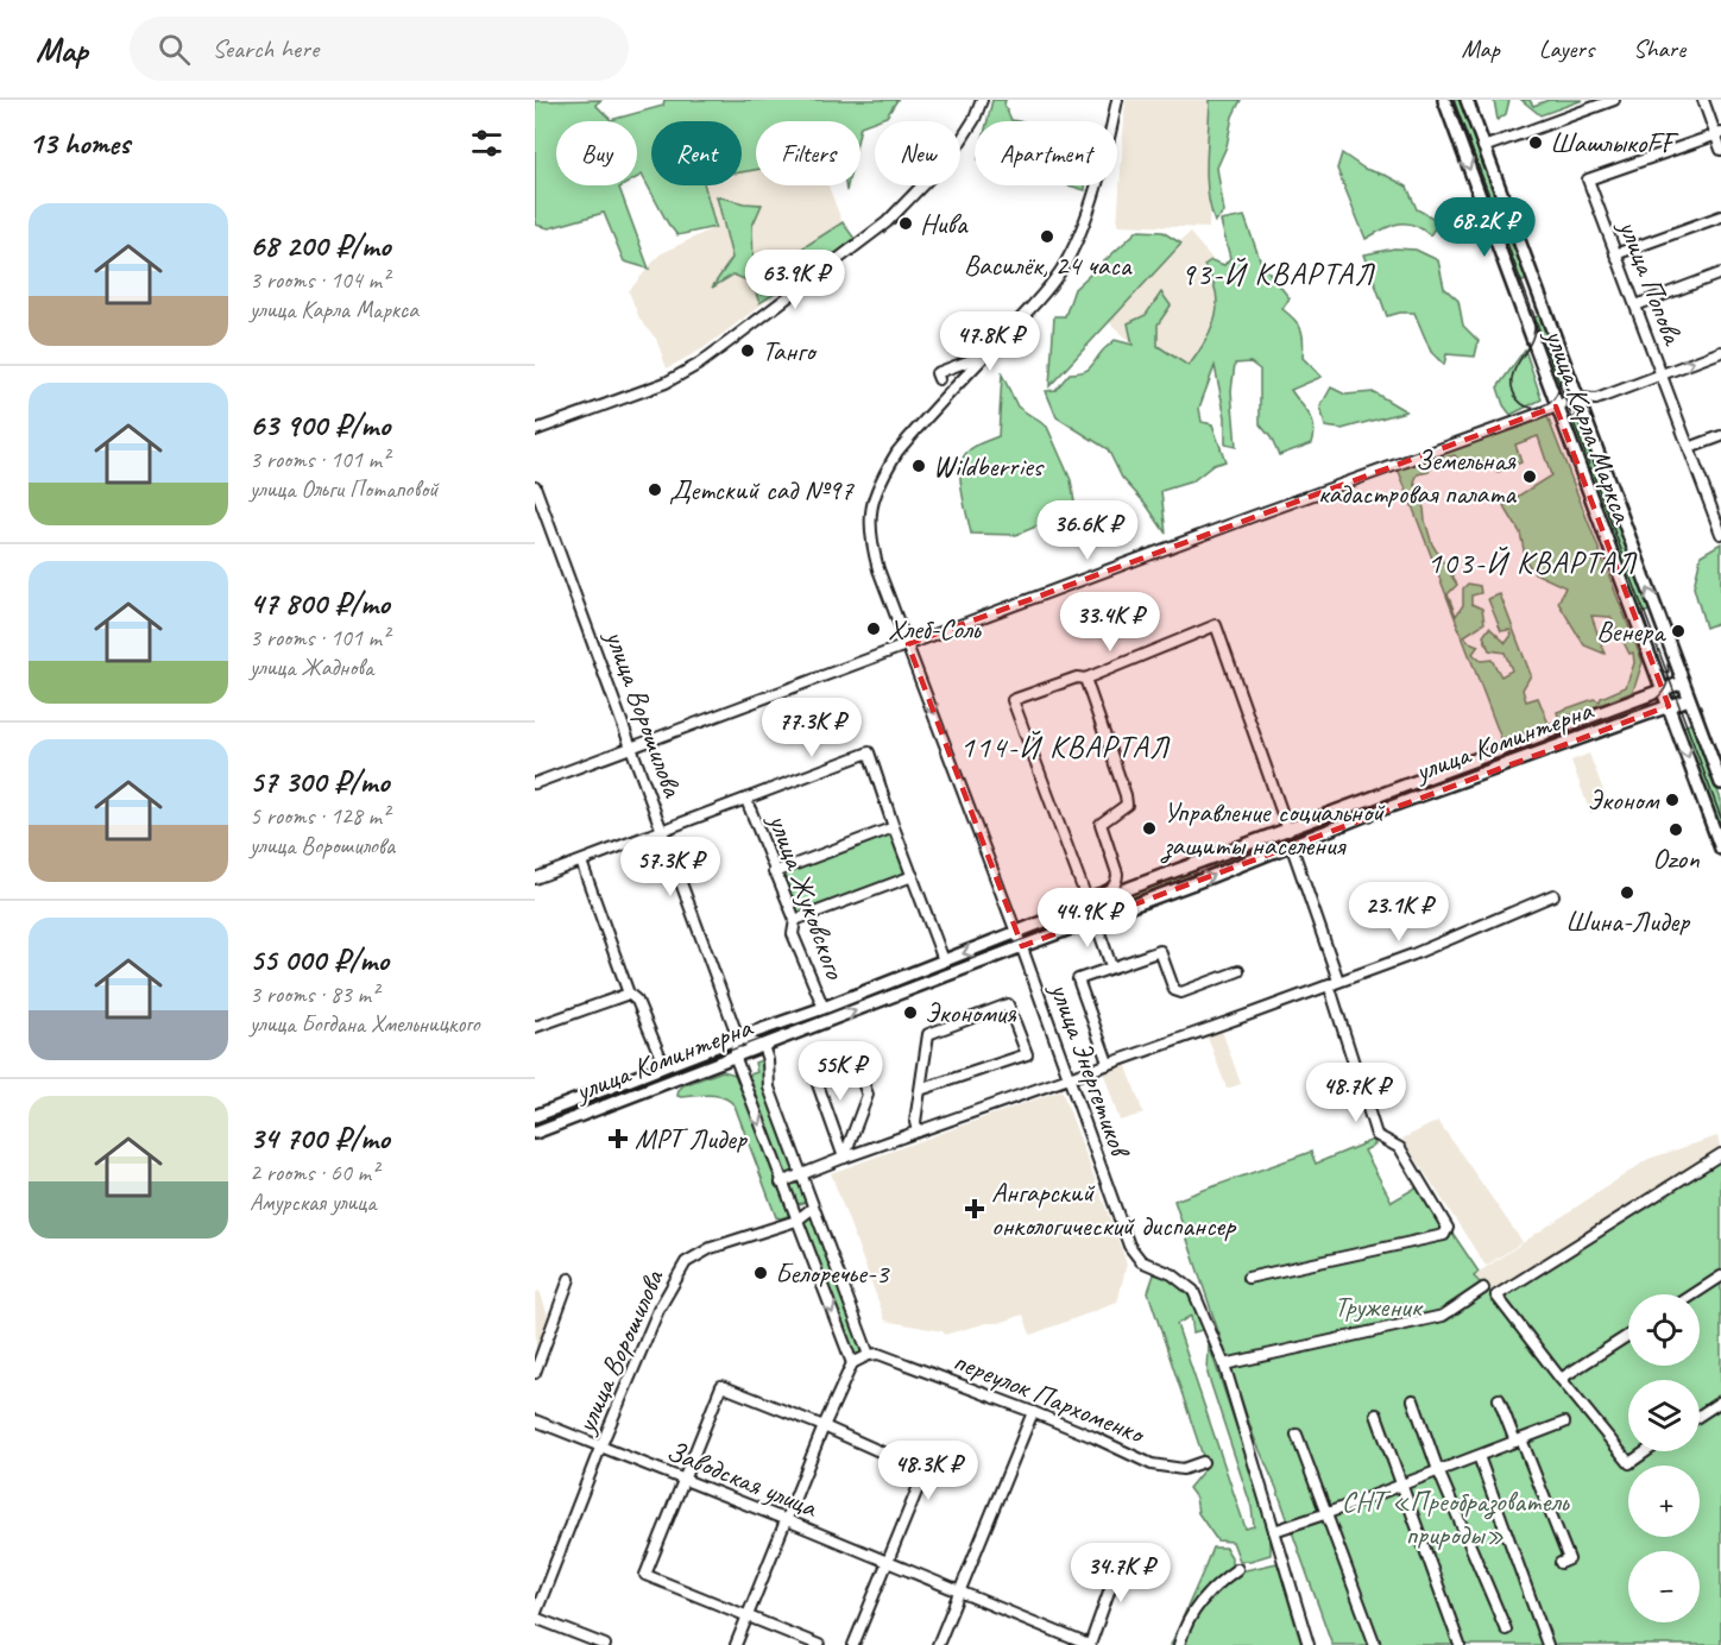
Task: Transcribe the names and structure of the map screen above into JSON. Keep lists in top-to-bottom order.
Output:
{
  "streets": {
    "street": [
      "улица Попова",
      "улица Карла Маркса",
      "улица Ворошилова",
      "улица Коминтерна",
      "улица Жуковского",
      "улица Энергетиков",
      "переулок Пархоменко",
      "Заводская улица"
    ]
  },
  "crossings": [
    ["улица Карла Маркса", "улица Коминтерна"],
    ["улица Ворошилова", "улица Коминтерна"],
    ["улица Ворошилова", "Заводская улица"],
    ["улица Коминтерна", "улица Жуковского"],
    ["улица Коминтерна", "улица Энергетиков"]
  ],
  "districts": ["93-Й КВАРТАЛ", "103-Й КВАРТАЛ", "114-Й КВАРТАЛ"],
  "parks": ["Труженик", "СНТ «Преобразователь природы»"],
  "places": {
    "other": [
      "ШашлыкoFF",
      "Нива",
      "Василёк, 24 часа",
      "Танго",
      "Wildberries",
      "Земельная кадастровая палата",
      "Детский сад №97",
      "Хлеб-Соль",
      "Венера",
      "Эконом",
      "Управление социальной защиты населения",
      "Ozon",
      "Шина-Лидер",
      "Экономия",
      "Белоречье-3"
    ],
    "health": ["МРТ Лидер", "Ангарский онкологический диспансер"]
  },
  "page": {
    "header": "Map",
    "search": "Search here",
    "nav": ["Map", "Layers", "Share"],
    "heading": "13 homes",
    "chip": [
      "Buy",
      "Rent",
      "Filters",
      "New",
      "Apartment"
    ],
    "list": [
      {
        "name": "68 200 ₽/mo",
        "note": "3 rooms · 104 m² · улица Карла Маркса"
      },
      {
        "name": "63 900 ₽/mo",
        "note": "3 rooms · 101 m² · улица Ольги Потаповой"
      },
      {
        "name": "47 800 ₽/mo",
        "note": "3 rooms · 101 m² · улица Жаднова"
      },
      {
        "name": "57 300 ₽/mo",
        "note": "5 rooms · 128 m² · улица Ворошилова"
      },
      {
        "name": "55 000 ₽/mo",
        "note": "3 rooms · 83 m² · улица Богдана Хмельницкого"
      },
      {
        "name": "34 700 ₽/mo",
        "note": "2 rooms · 60 m² · Амурская улица"
      }
    ],
    "price": [
      "68.2K ₽",
      "63.9K ₽",
      "47.8K ₽",
      "36.6K ₽",
      "33.4K ₽",
      "77.3K ₽",
      "57.3K ₽",
      "23.1K ₽",
      "44.9K ₽",
      "55K ₽",
      "48.7K ₽",
      "48.3K ₽",
      "34.7K ₽"
    ],
    "map_buttons": ["+", "−"]
  }
}
